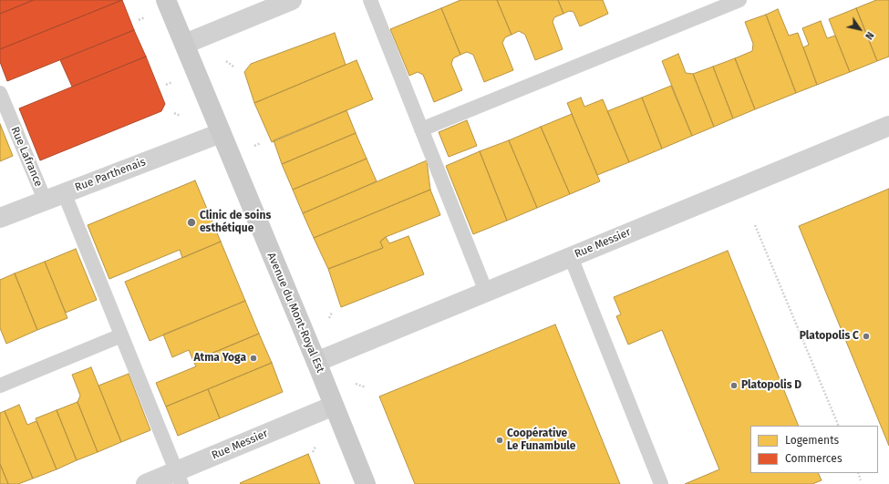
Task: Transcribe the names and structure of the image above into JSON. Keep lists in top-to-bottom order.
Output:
{
  "streets": {
    "main road": ["Avenue du Mont-Royal Est"],
    "street": ["Rue Parthenais", "Rue Messier"],
    "lane": ["Rue Lafrance"]
  },
  "crossings": [
    ["Rue Lafrance", "Rue Parthenais"],
    ["Rue Parthenais", "Avenue du Mont-Royal Est"],
    ["Rue Messier", "Avenue du Mont-Royal Est"]
  ],
  "places": [
    "Clinic de soins esthétique",
    "Platopolis C",
    "Atma Yoga",
    "Platopolis D",
    "Coopérative Le Funambule"
  ],
  "legend": ["Logements", "Commerces"],
  "north": "bottom right"
}
